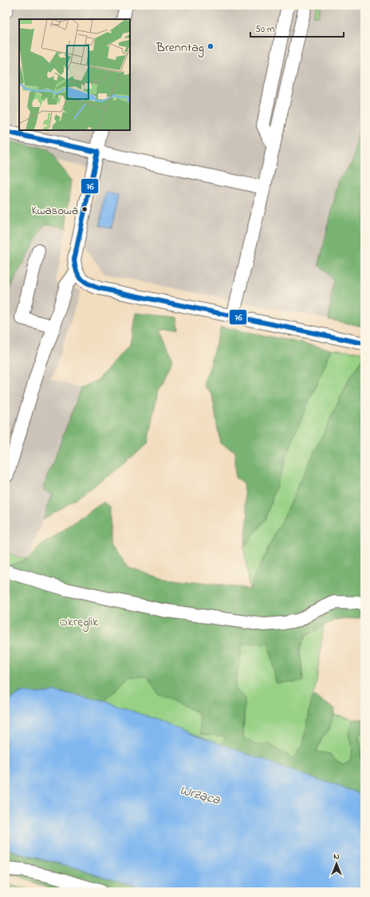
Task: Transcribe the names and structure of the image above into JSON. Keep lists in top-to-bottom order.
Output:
{
  "water": ["Wrząca"],
  "parks": ["Okręglik"],
  "places": ["Brenntag", "Kwasowa"],
  "lines": ["transit line 76"],
  "scale_bar": "50 m",
  "north": "top"
}
